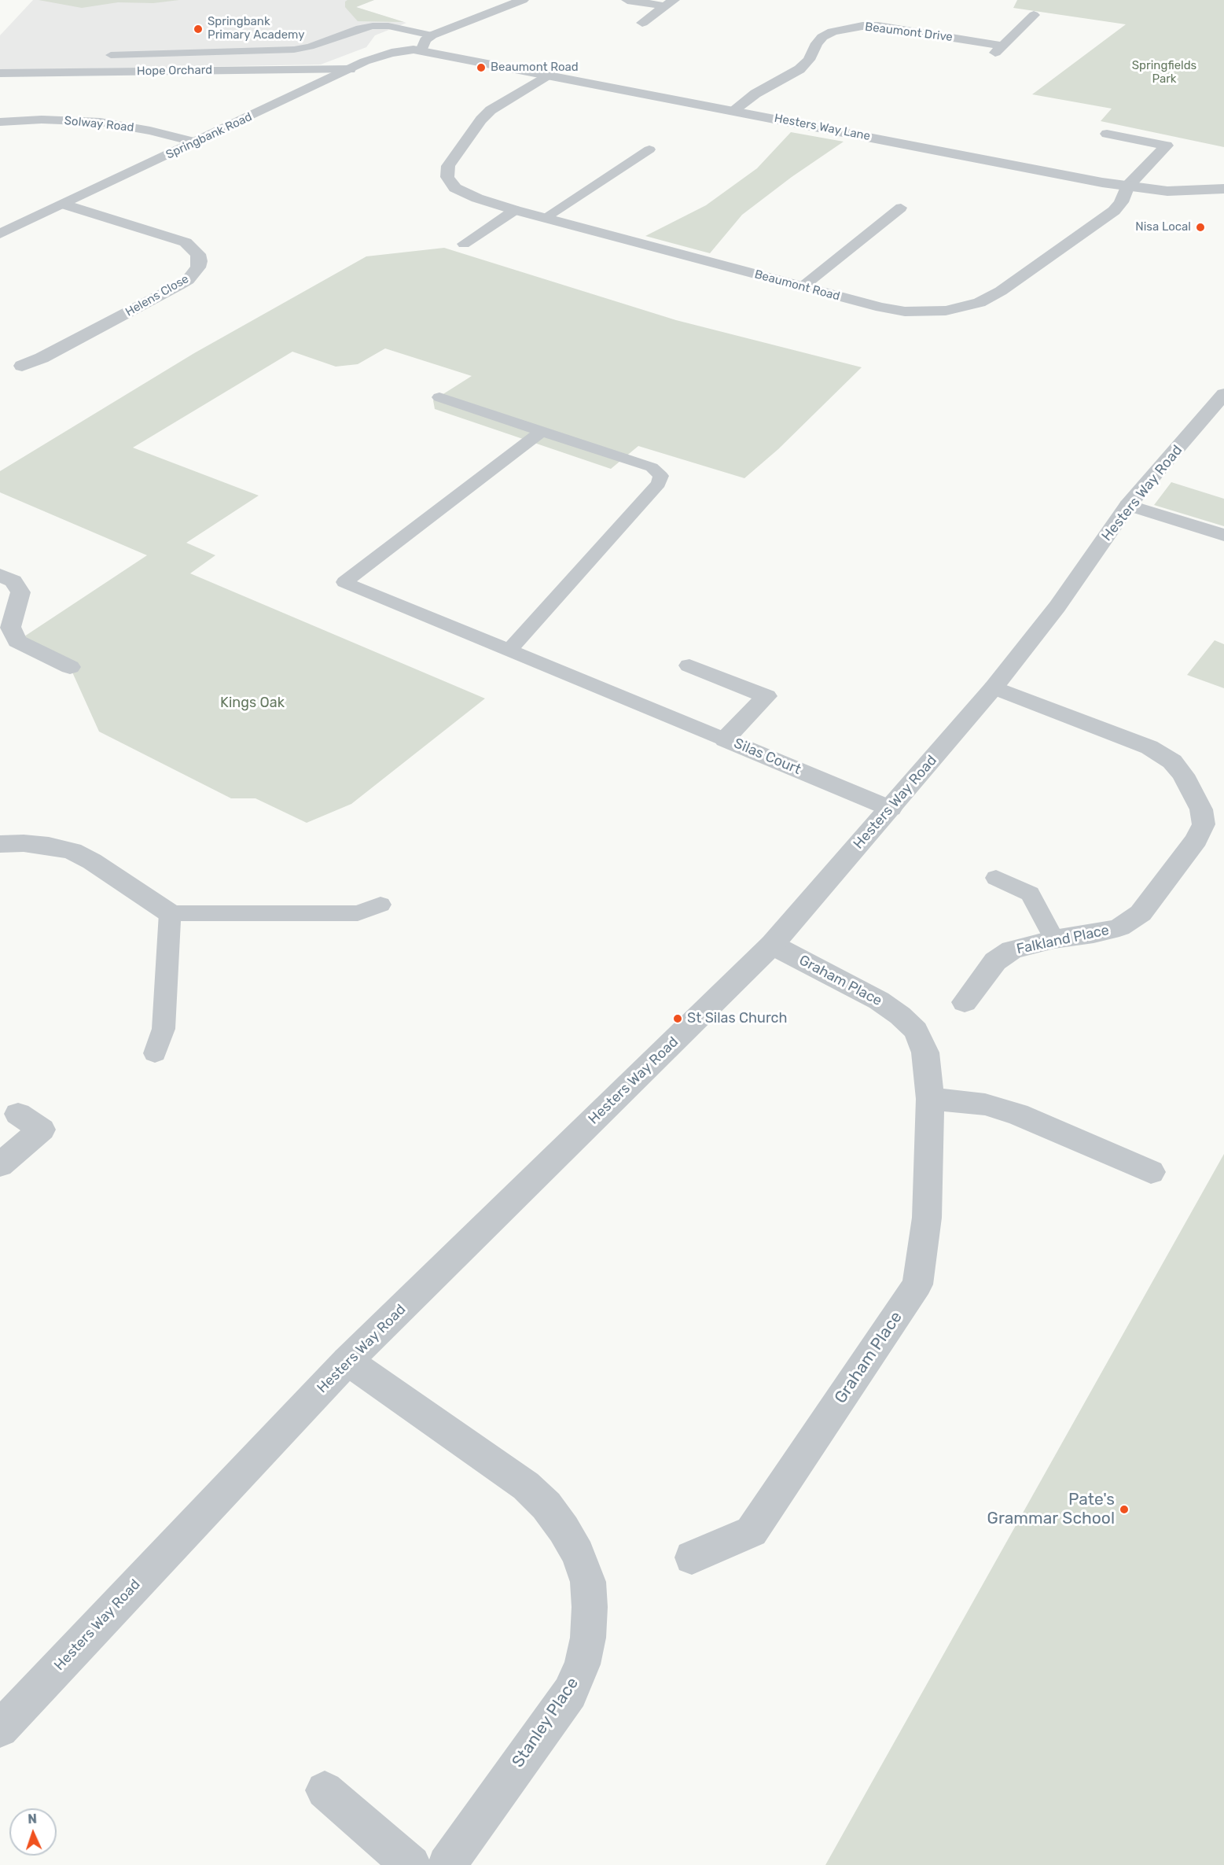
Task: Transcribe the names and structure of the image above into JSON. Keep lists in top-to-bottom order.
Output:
{
  "streets": {
    "street": [
      "Beaumont Drive",
      "Hope Orchard",
      "Solway Road",
      "Hesters Way Lane",
      "Springbank Road",
      "Beaumont Road",
      "Helens Close",
      "Hesters Way Road",
      "Silas Court",
      "Falkland Place",
      "Graham Place",
      "Stanley Place"
    ]
  },
  "crossings": [
    ["Beaumont Drive", "Hesters Way Lane"],
    ["Hope Orchard", "Springbank Road"],
    ["Solway Road", "Springbank Road"],
    ["Hesters Way Lane", "Springbank Road"],
    ["Hesters Way Lane", "Beaumont Road"],
    ["Springbank Road", "Helens Close"],
    ["Hesters Way Road", "Silas Court"],
    ["Hesters Way Road", "Falkland Place"],
    ["Hesters Way Road", "Graham Place"],
    ["Hesters Way Road", "Stanley Place"]
  ],
  "parks": ["Springfields Park", "Kings Oak"],
  "places": [
    "Springbank Primary Academy",
    "Beaumont Road",
    "Nisa Local",
    "St Silas Church",
    "Pate's Grammar School"
  ],
  "north": "top"
}
